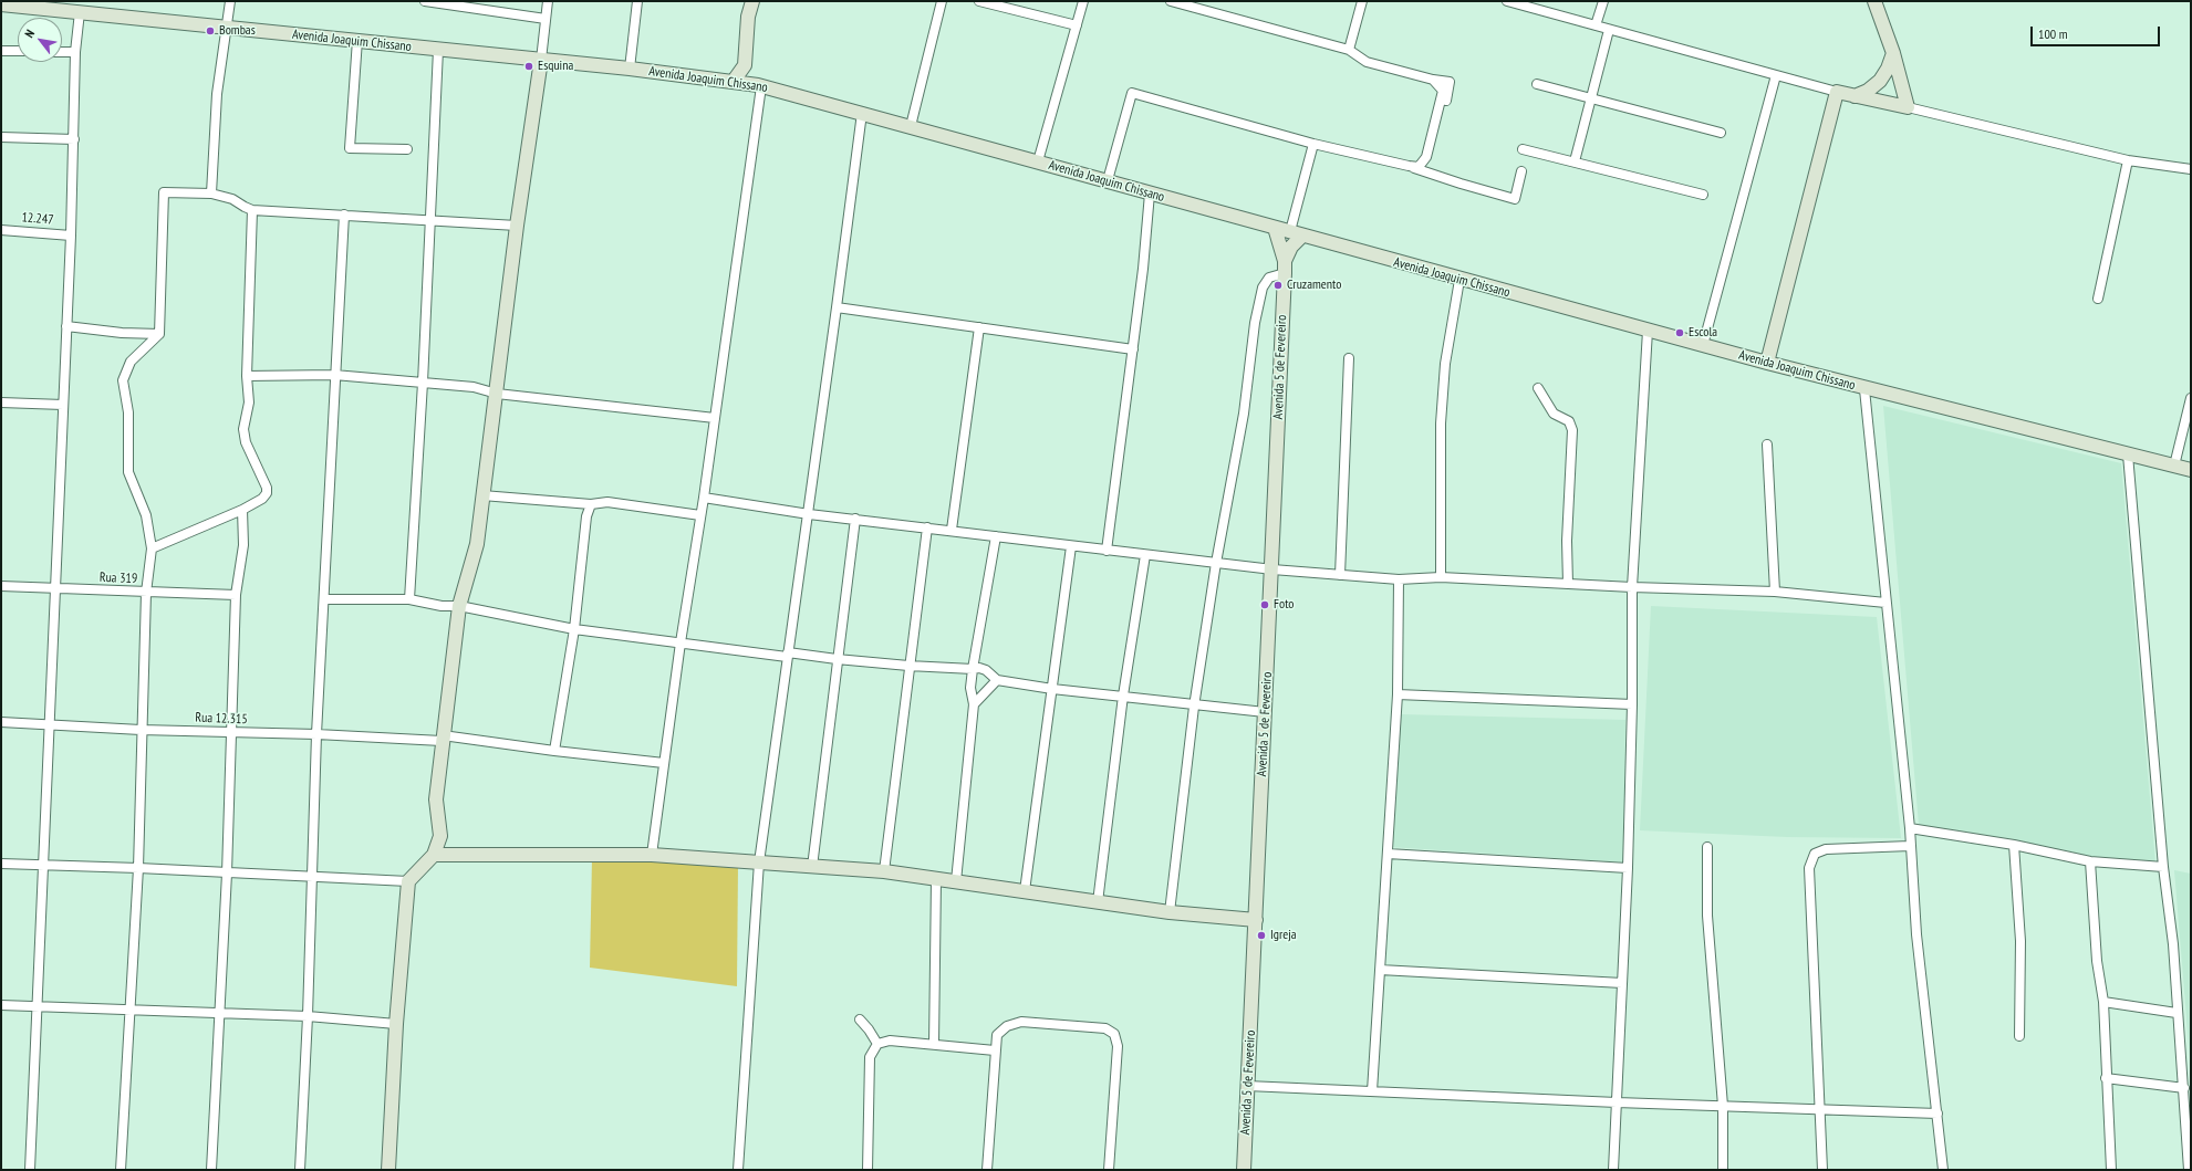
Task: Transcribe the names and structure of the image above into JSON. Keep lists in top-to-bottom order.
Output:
{
  "streets": {
    "street": [
      "Avenida Joaquim Chissano",
      "12.247",
      "Avenida 5 de Fevereiro",
      "Rua 319",
      "Rua 12.315"
    ]
  },
  "places": [
    "Bombas",
    "Esquina",
    "Cruzamento",
    "Escola",
    "Foto",
    "Igreja"
  ],
  "scale_bar": "100 m",
  "north": "top left"
}
